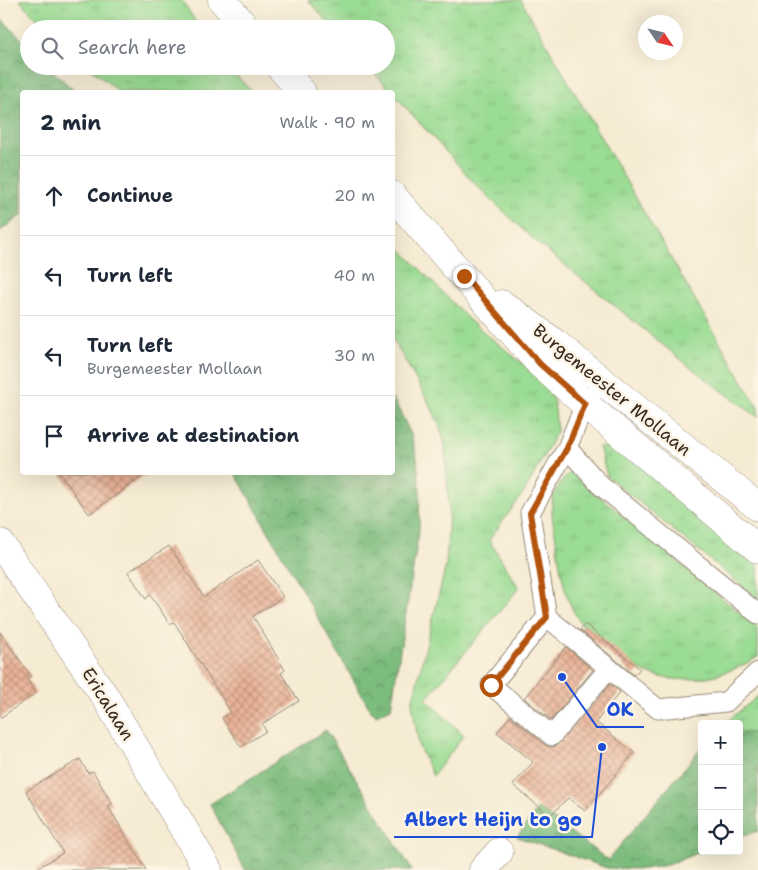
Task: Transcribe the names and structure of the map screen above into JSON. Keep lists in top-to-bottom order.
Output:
{
  "streets": {
    "main road": ["Burgemeester Mollaan", "Ericalaan"]
  },
  "places": ["OK", "Albert Heijn to go"],
  "north": "bottom right",
  "page": {
    "search": "Search here",
    "heading": ["2 min", "Walk · 90 m"],
    "list": [
      ["Continue", "20 m"],
      ["Turn left", "40 m"],
      ["Turn left", "Burgemeester Mollaan", "30 m"],
      "Arrive at destination"
    ],
    "map_buttons": ["+", "−"]
  }
}
